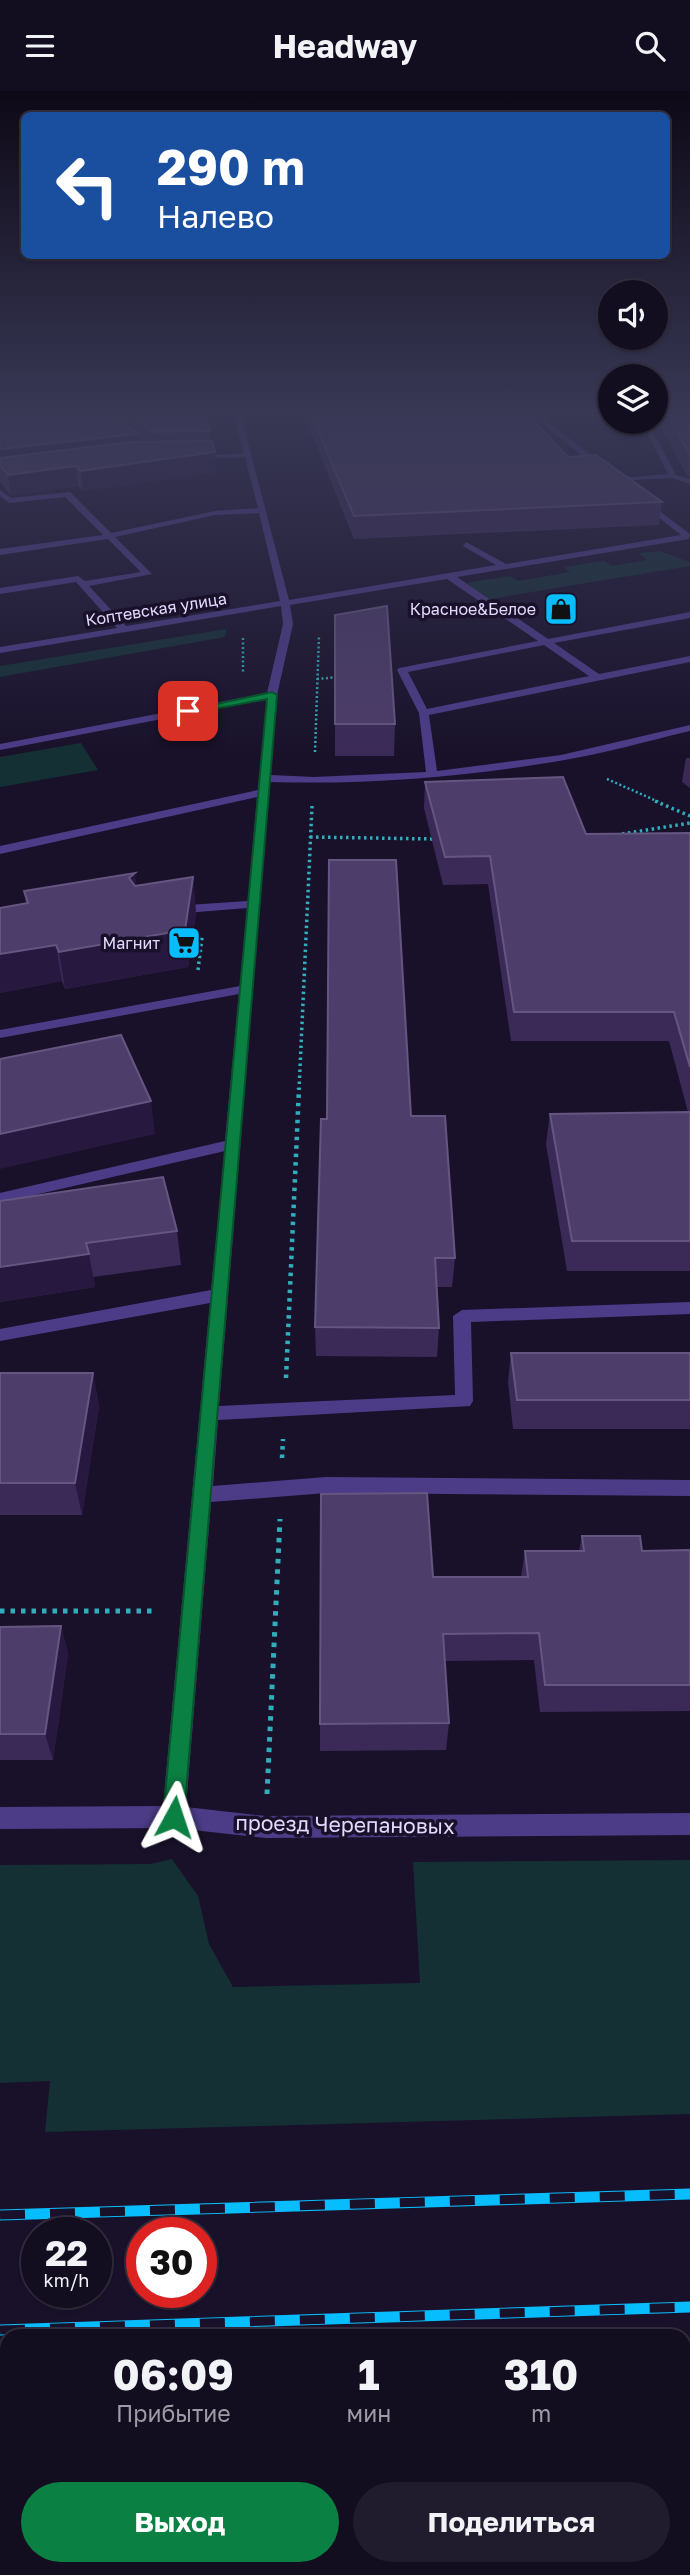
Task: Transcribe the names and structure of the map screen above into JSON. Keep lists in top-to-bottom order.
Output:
{
  "streets": {
    "street": ["Коптевская улица", "проезд Черепановых"]
  },
  "places": {
    "shop": ["Красное&Белое"],
    "supermarket": ["Магнит"]
  },
  "page": {
    "header": "Headway",
    "turn": ["290 m", "Налево"],
    "speed": "22 km/h",
    "limit": "30",
    "eta": [
      "06:09",
      "Прибытие",
      "1",
      "мин",
      "310",
      "m"
    ],
    "buttons": ["Выход", "Поделиться"]
  }
}
